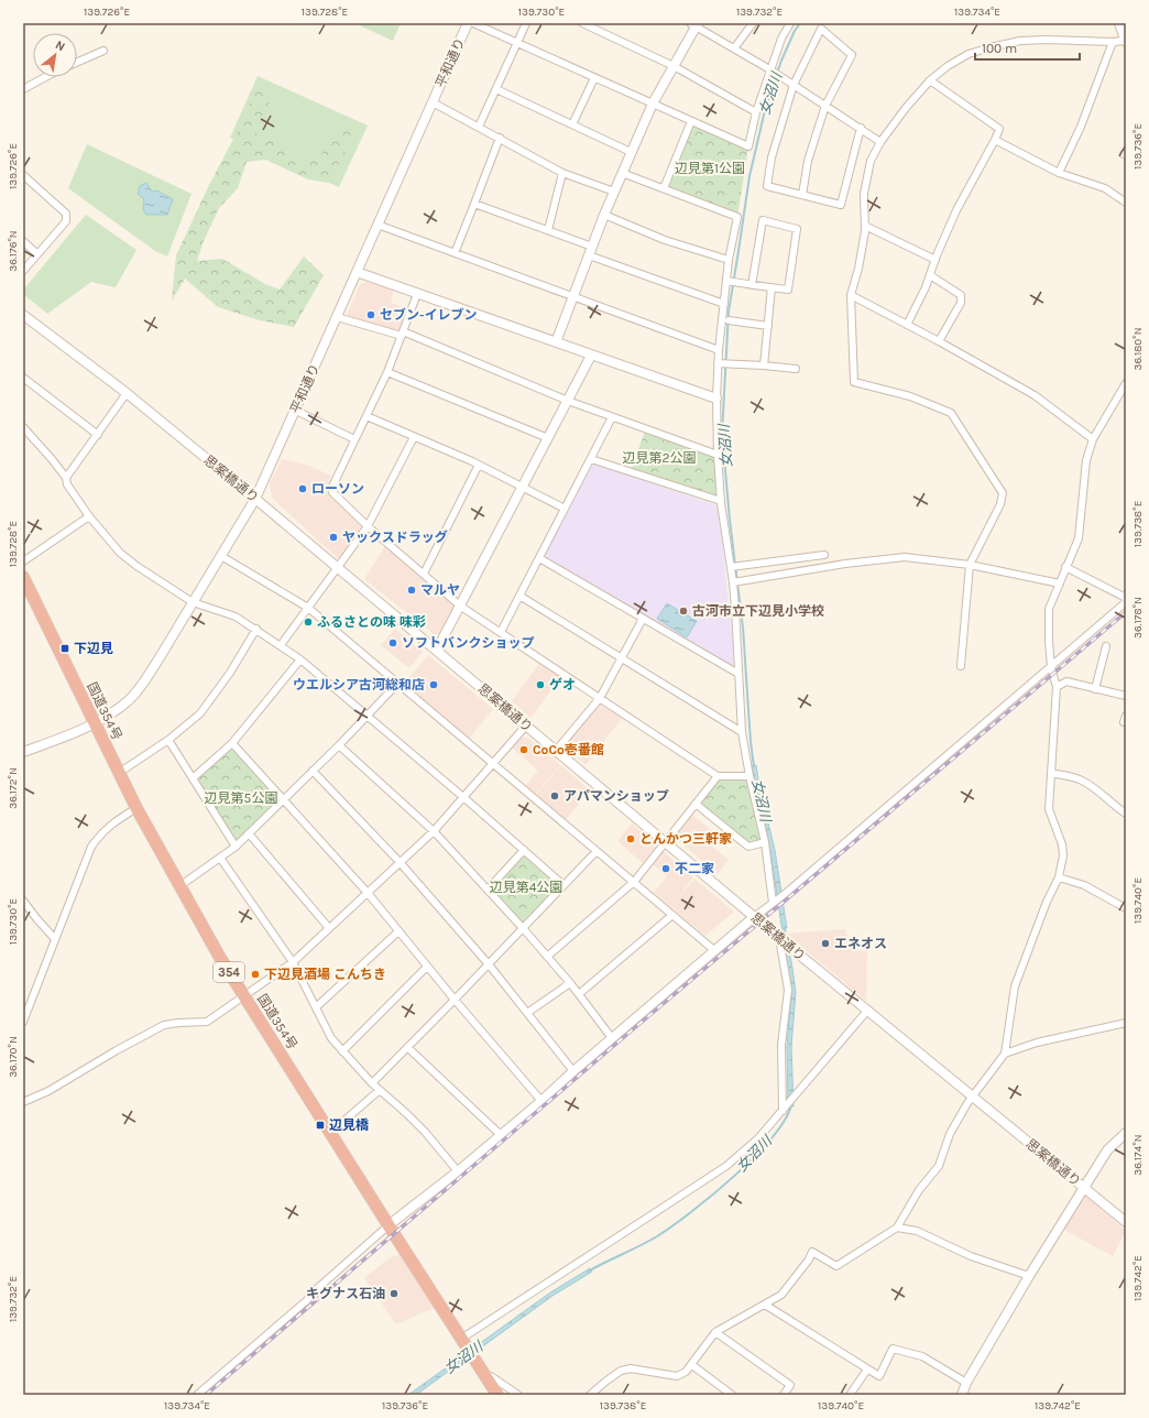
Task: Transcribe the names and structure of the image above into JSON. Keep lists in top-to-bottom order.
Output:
{
  "streets": {
    "highway": ["国道354号", "354"],
    "street": ["平和通り", "思案橋通り"]
  },
  "crossings": [
    ["平和通り", "思案橋通り"],
    ["平和通り", "国道354号"]
  ],
  "water": ["女沼川"],
  "parks": [
    "辺見第1公園",
    "辺見第2公園",
    "辺見第5公園",
    "辺見第4公園"
  ],
  "places": {
    "other": [
      "セブン-イレブン",
      "ローソン",
      "ヤックスドラッグ",
      "マルヤ",
      "古河市立下辺見小学校",
      "ふるさとの味 味彩",
      "ソフトバンクショップ",
      "ウエルシア古河総和店",
      "ゲオ",
      "CoCo壱番館",
      "アパマンショップ",
      "とんかつ三軒家",
      "不二家",
      "エネオス",
      "下辺見酒場 こんちき",
      "キグナス石油"
    ],
    "transit": ["下辺見", "辺見橋"]
  },
  "scale_bar": "100 m",
  "north": "top right",
  "coordinates": [
    "139.726°E",
    "139.728°E",
    "139.730°E",
    "139.732°E",
    "139.734°E",
    "139.736°E",
    "36.176°N",
    "36.180°N",
    "139.738°E",
    "36.178°N",
    "36.172°N",
    "139.740°E",
    "36.170°N",
    "36.174°N",
    "139.742°E"
  ]
}
